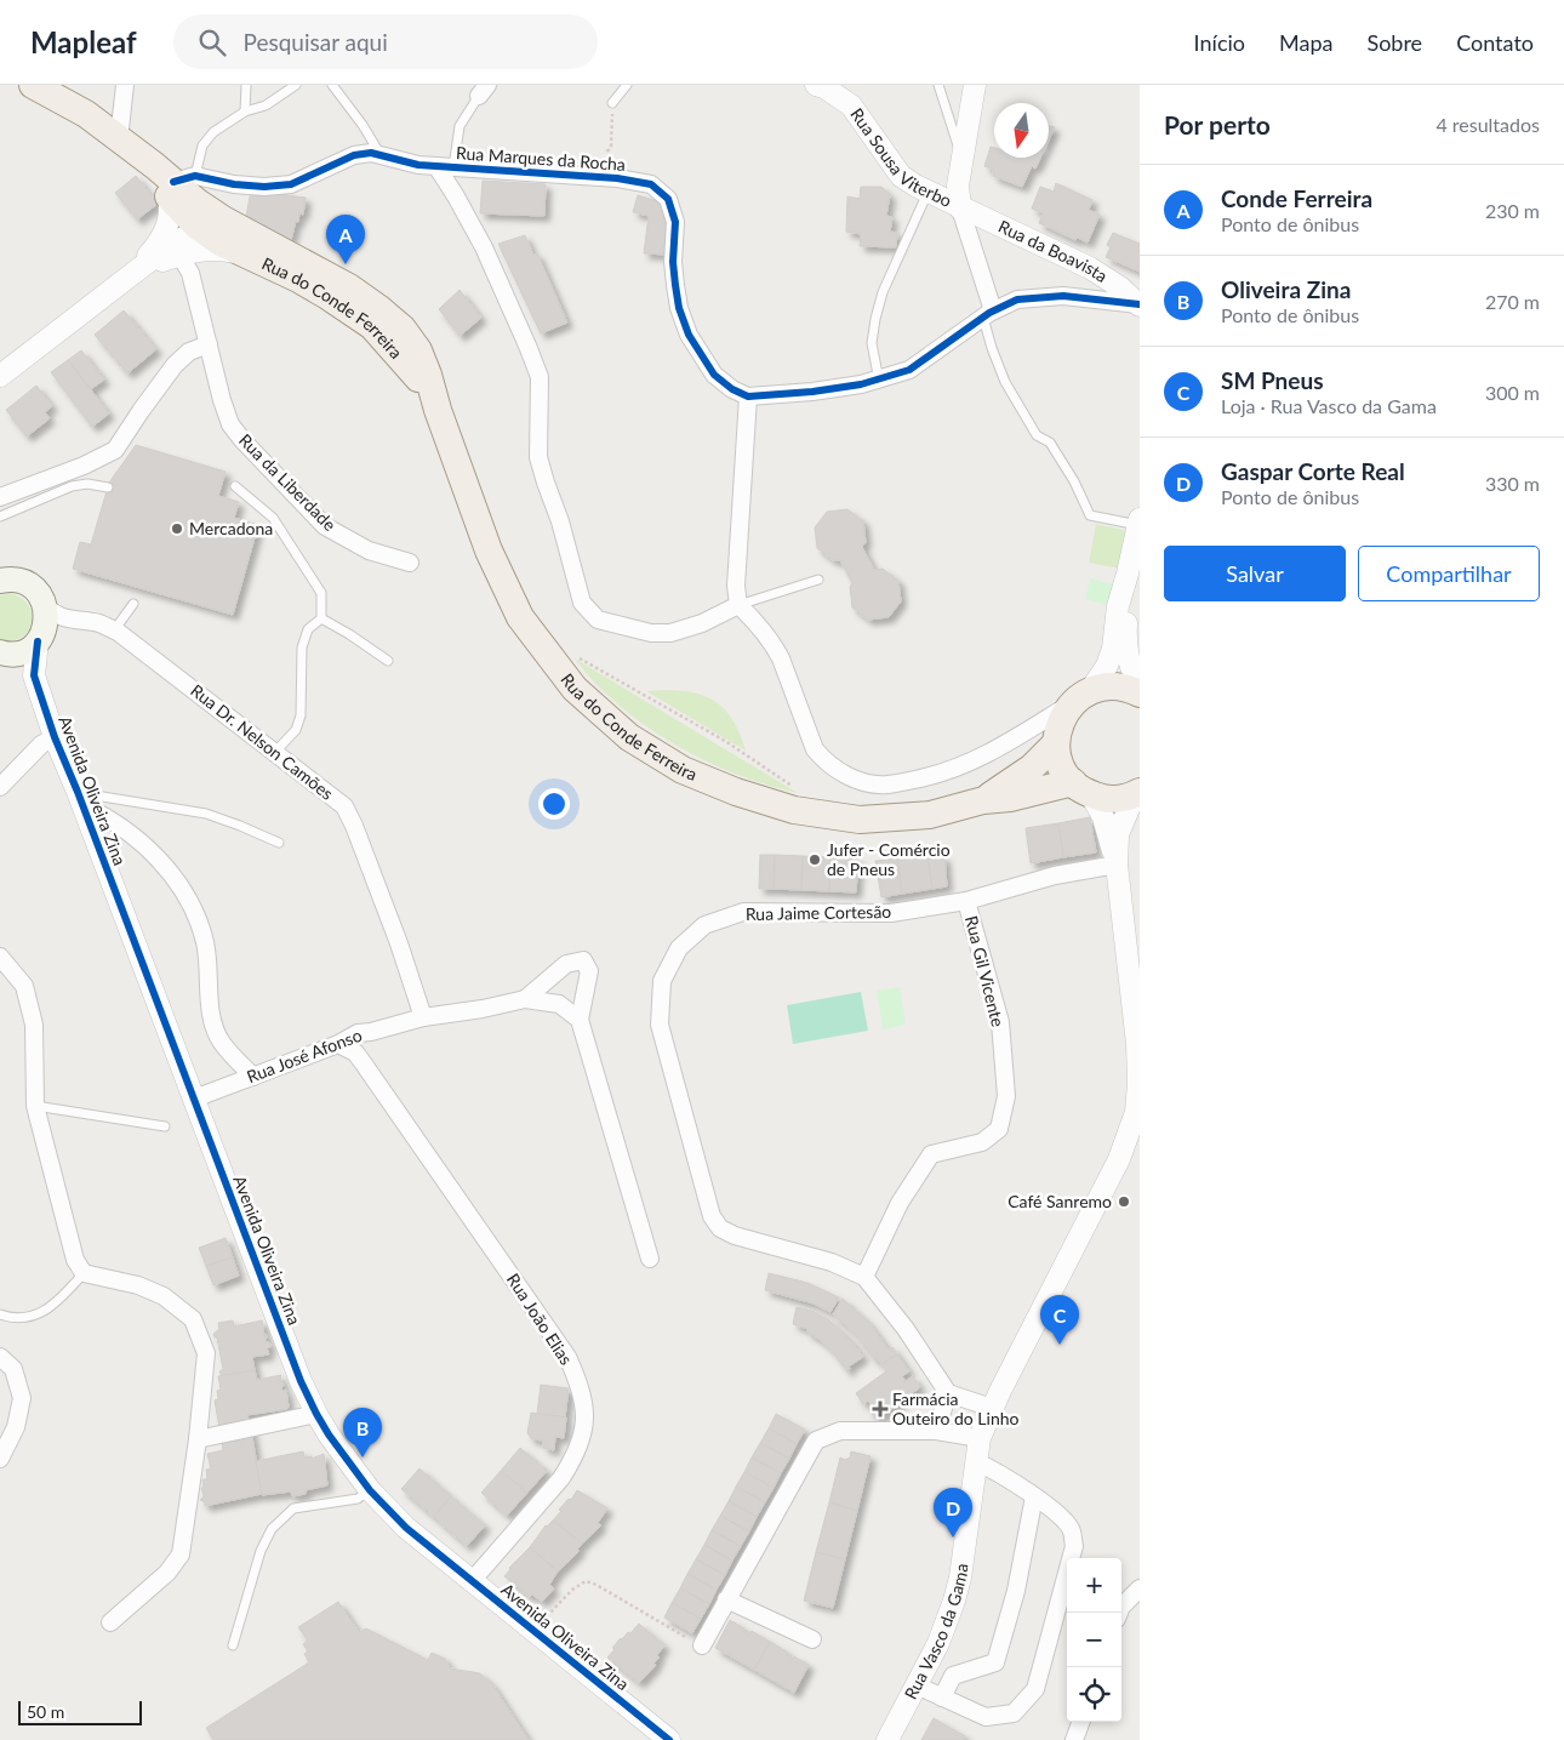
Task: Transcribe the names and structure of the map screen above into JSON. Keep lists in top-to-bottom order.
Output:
{
  "streets": {
    "main road": ["Rua do Conde Ferreira", "Avenida Oliveira Zina"],
    "street": [
      "Rua Sousa Viterbo",
      "Rua Marques da Rocha",
      "Rua da Boavista",
      "Rua da Liberdade",
      "Rua Dr. Nelson Camões",
      "Rua Jaime Cortesão",
      "Rua Gil Vicente",
      "Rua José Afonso",
      "Rua João Elias",
      "Rua Vasco da Gama"
    ]
  },
  "crossings": [
    ["Rua Sousa Viterbo", "Rua da Boavista"],
    ["Rua Marques da Rocha", "Rua do Conde Ferreira"],
    ["Rua do Conde Ferreira", "Rua Vasco da Gama"],
    ["Rua Dr. Nelson Camões", "Avenida Oliveira Zina"],
    ["Rua Dr. Nelson Camões", "Rua José Afonso"],
    ["Avenida Oliveira Zina", "Rua José Afonso"],
    ["Avenida Oliveira Zina", "Rua João Elias"],
    ["Rua Jaime Cortesão", "Rua Gil Vicente"],
    ["Rua Jaime Cortesão", "Rua Vasco da Gama"],
    ["Rua José Afonso", "Rua João Elias"]
  ],
  "places": {
    "other": ["Mercadona", "Jufer - Comércio de Pneus", "Café Sanremo"],
    "health": ["Farmácia Outeiro do Linho"]
  },
  "scale_bar": "50 m",
  "north": "bottom",
  "page": {
    "header": "Mapleaf",
    "search": "Pesquisar aqui",
    "nav": [
      "Início",
      "Mapa",
      "Sobre",
      "Contato"
    ],
    "heading": ["Por perto", "4 resultados"],
    "list": [
      {
        "mark": "A",
        "name": "Conde Ferreira",
        "note": "Ponto de ônibus",
        "value": "230 m"
      },
      {
        "mark": "B",
        "name": "Oliveira Zina",
        "note": "Ponto de ônibus",
        "value": "270 m"
      },
      {
        "mark": "C",
        "name": "SM Pneus",
        "note": "Loja · Rua Vasco da Gama",
        "value": "300 m"
      },
      {
        "mark": "D",
        "name": "Gaspar Corte Real",
        "note": "Ponto de ônibus",
        "value": "330 m"
      }
    ],
    "pins": [
      "A",
      "C",
      "B",
      "D"
    ],
    "buttons": ["Salvar", "Compartilhar"],
    "map_buttons": ["+", "−"],
    "scale": "50 m"
  }
}
